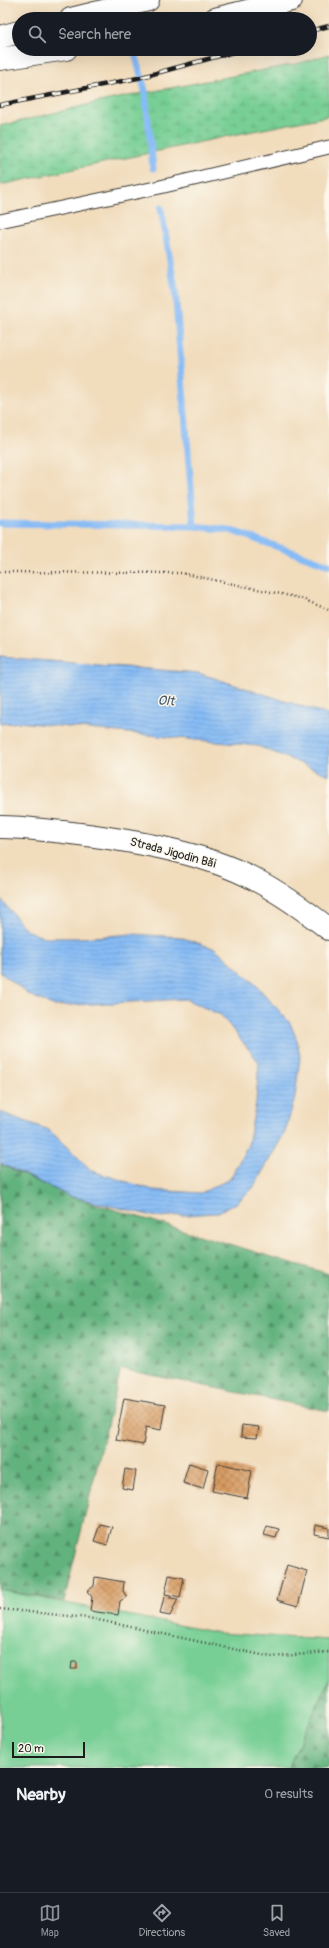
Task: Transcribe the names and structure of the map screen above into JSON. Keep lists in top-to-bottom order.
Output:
{
  "streets": {
    "main road": ["Strada Jigodin Băi"]
  },
  "water": ["Olt"],
  "scale_bar": "20 m",
  "page": {
    "search": "Search here",
    "scale": "20 m",
    "heading": ["Nearby", "0 results"],
    "nav": ["Map", "Directions", "Saved"]
  }
}
